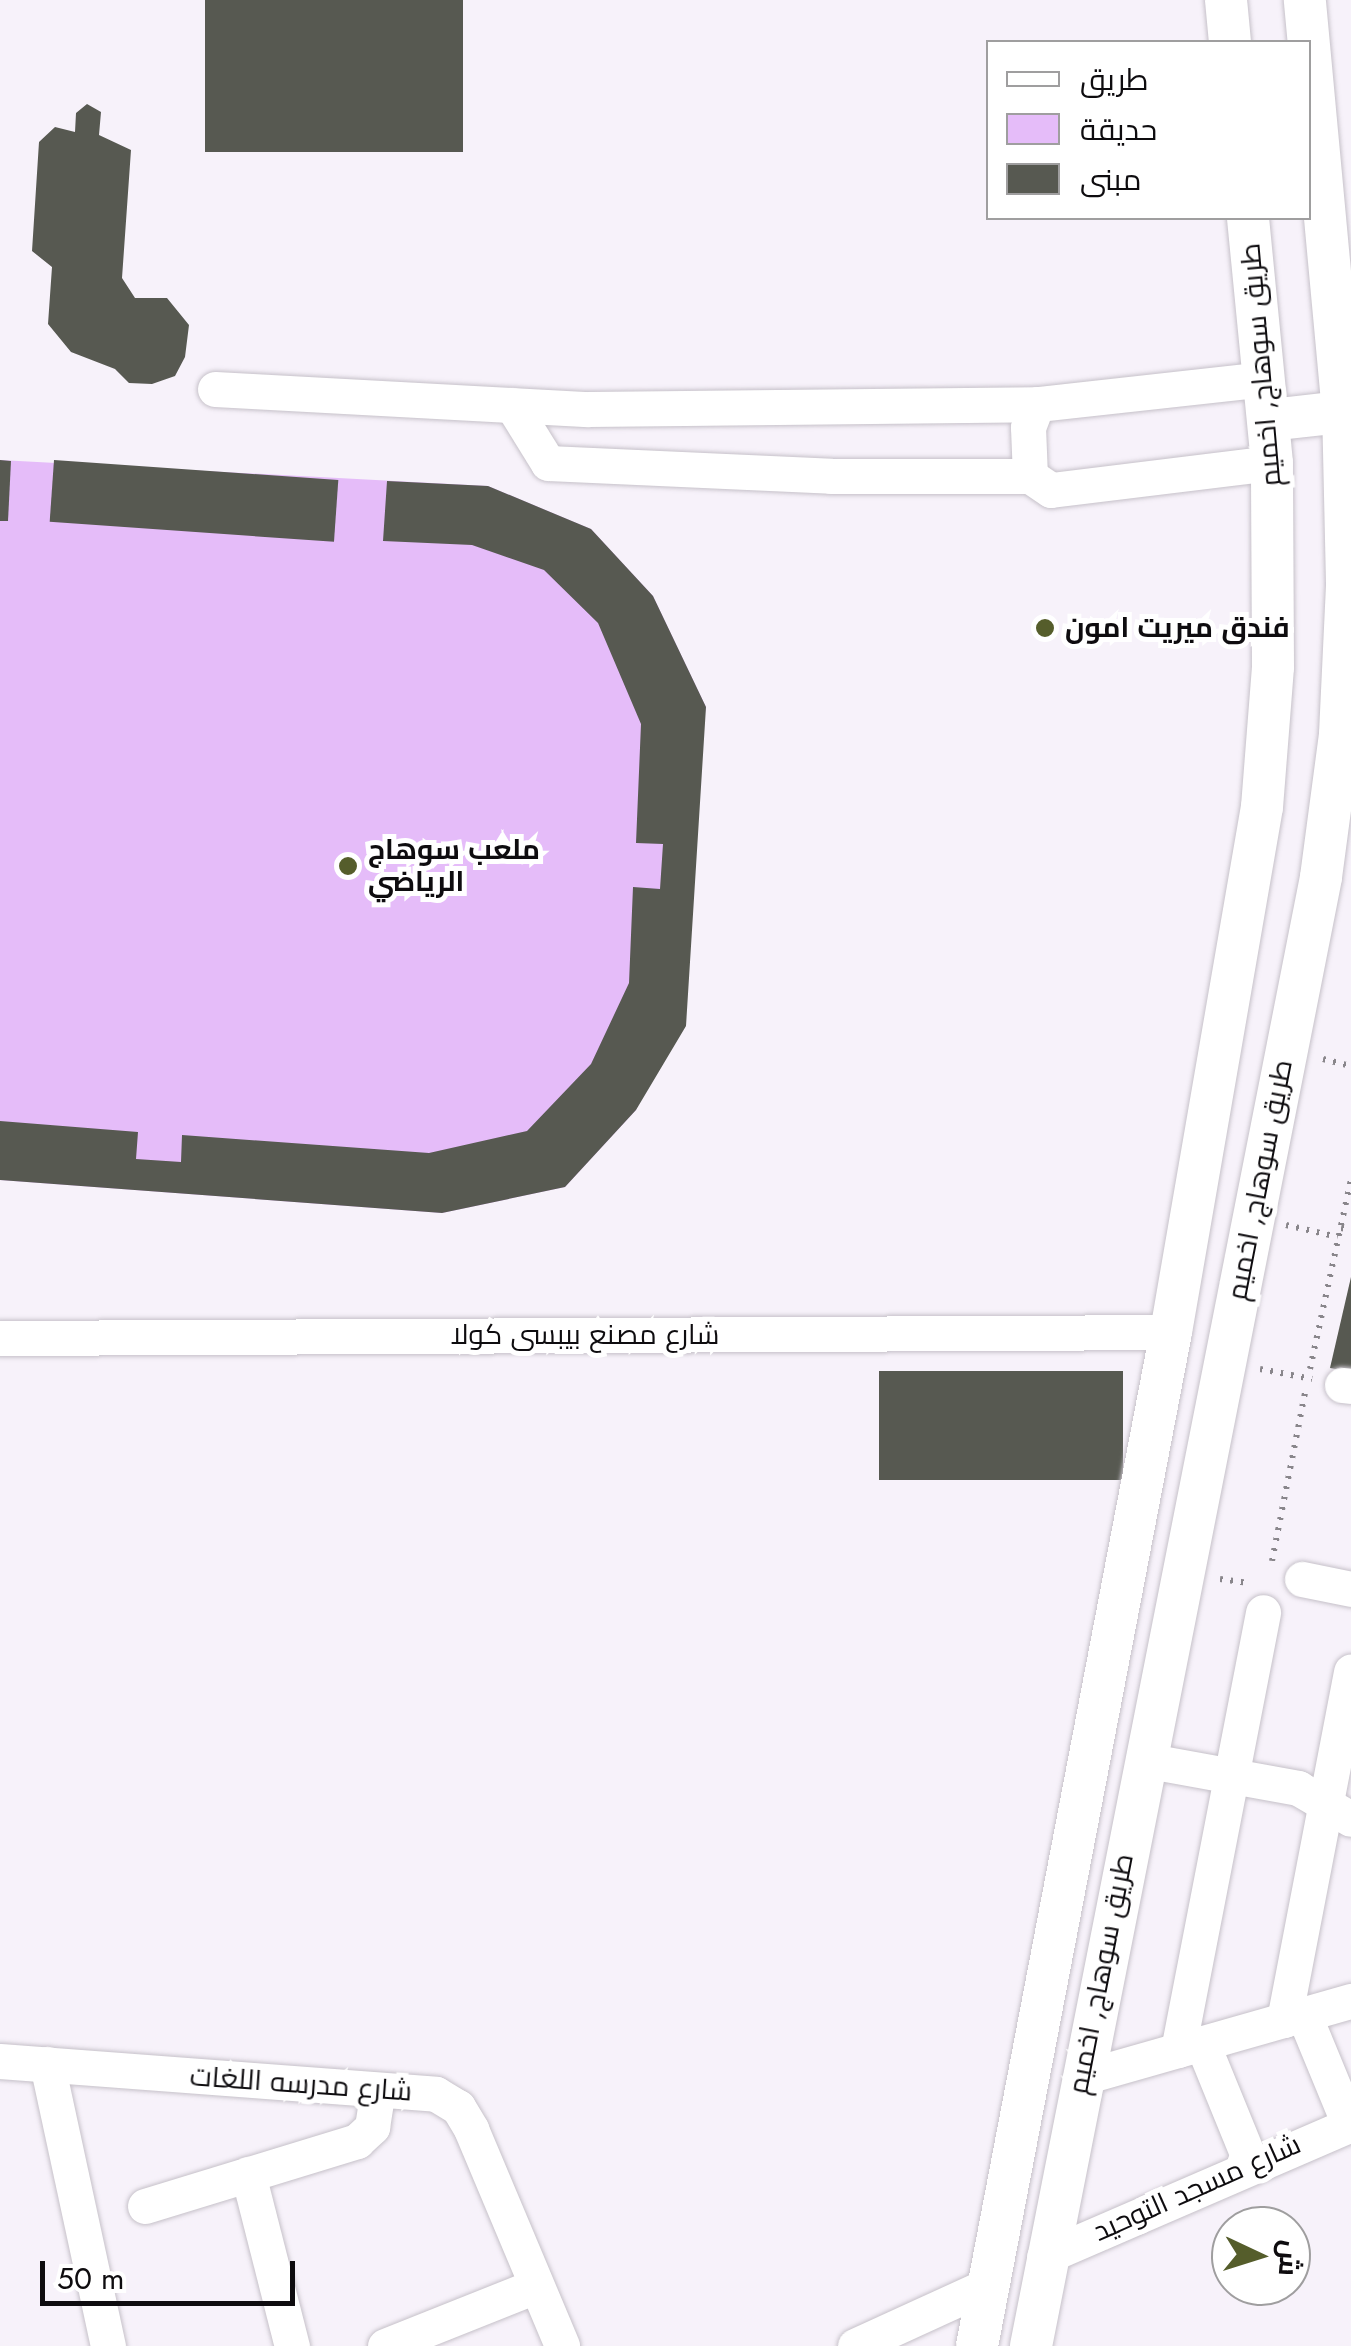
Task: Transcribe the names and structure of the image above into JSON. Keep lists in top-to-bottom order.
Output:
{
  "streets": {
    "main road": ["طريق سوهاج, اخميم"],
    "street": ["شارع مصنع بيبسى كولا", "شارع مدرسه اللغات", "شارع مسجد التوحيد"]
  },
  "crossings": [
    ["طريق سوهاج, اخميم", "شارع مصنع بيبسى كولا"],
    ["طريق سوهاج, اخميم", "شارع مسجد التوحيد"]
  ],
  "places": ["فندق ميريت امون", "ملعب سوهاج الرياضي"],
  "legend": ["طريق", "حديقة", "مبنى"],
  "scale_bar": "50 m",
  "north": "right"
}
